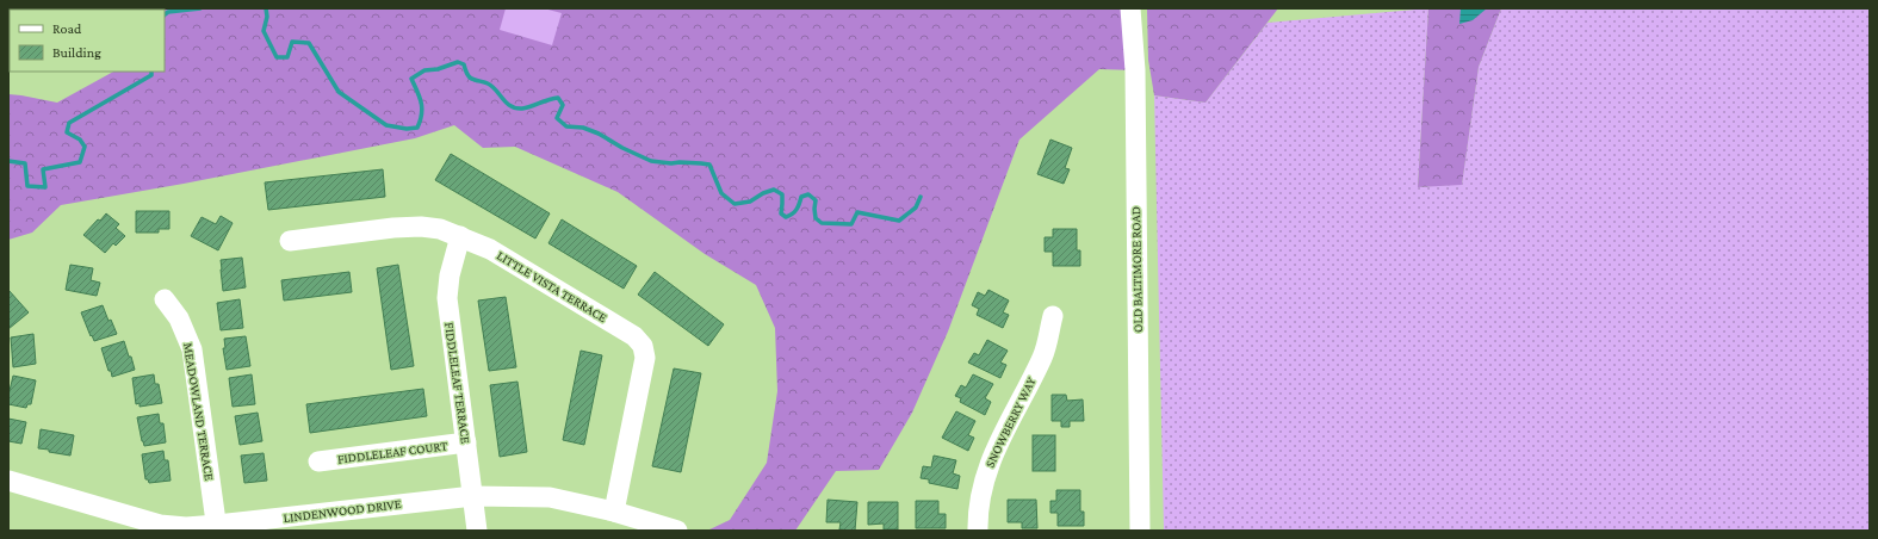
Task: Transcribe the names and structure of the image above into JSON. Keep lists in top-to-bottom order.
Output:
{
  "streets": {
    "street": [
      "OLD BALTIMORE ROAD",
      "LITTLE VISTA TERRACE",
      "FIDDLELEAF TERRACE",
      "MEADOWLAND TERRACE",
      "SNOWBERRY WAY",
      "FIDDLELEAF COURT",
      "LINDENWOOD DRIVE"
    ]
  },
  "crossings": [
    ["LITTLE VISTA TERRACE", "FIDDLELEAF TERRACE"],
    ["LITTLE VISTA TERRACE", "LINDENWOOD DRIVE"],
    ["FIDDLELEAF TERRACE", "FIDDLELEAF COURT"],
    ["FIDDLELEAF TERRACE", "LINDENWOOD DRIVE"],
    ["MEADOWLAND TERRACE", "LINDENWOOD DRIVE"]
  ],
  "legend": ["Road", "Building"]
}
